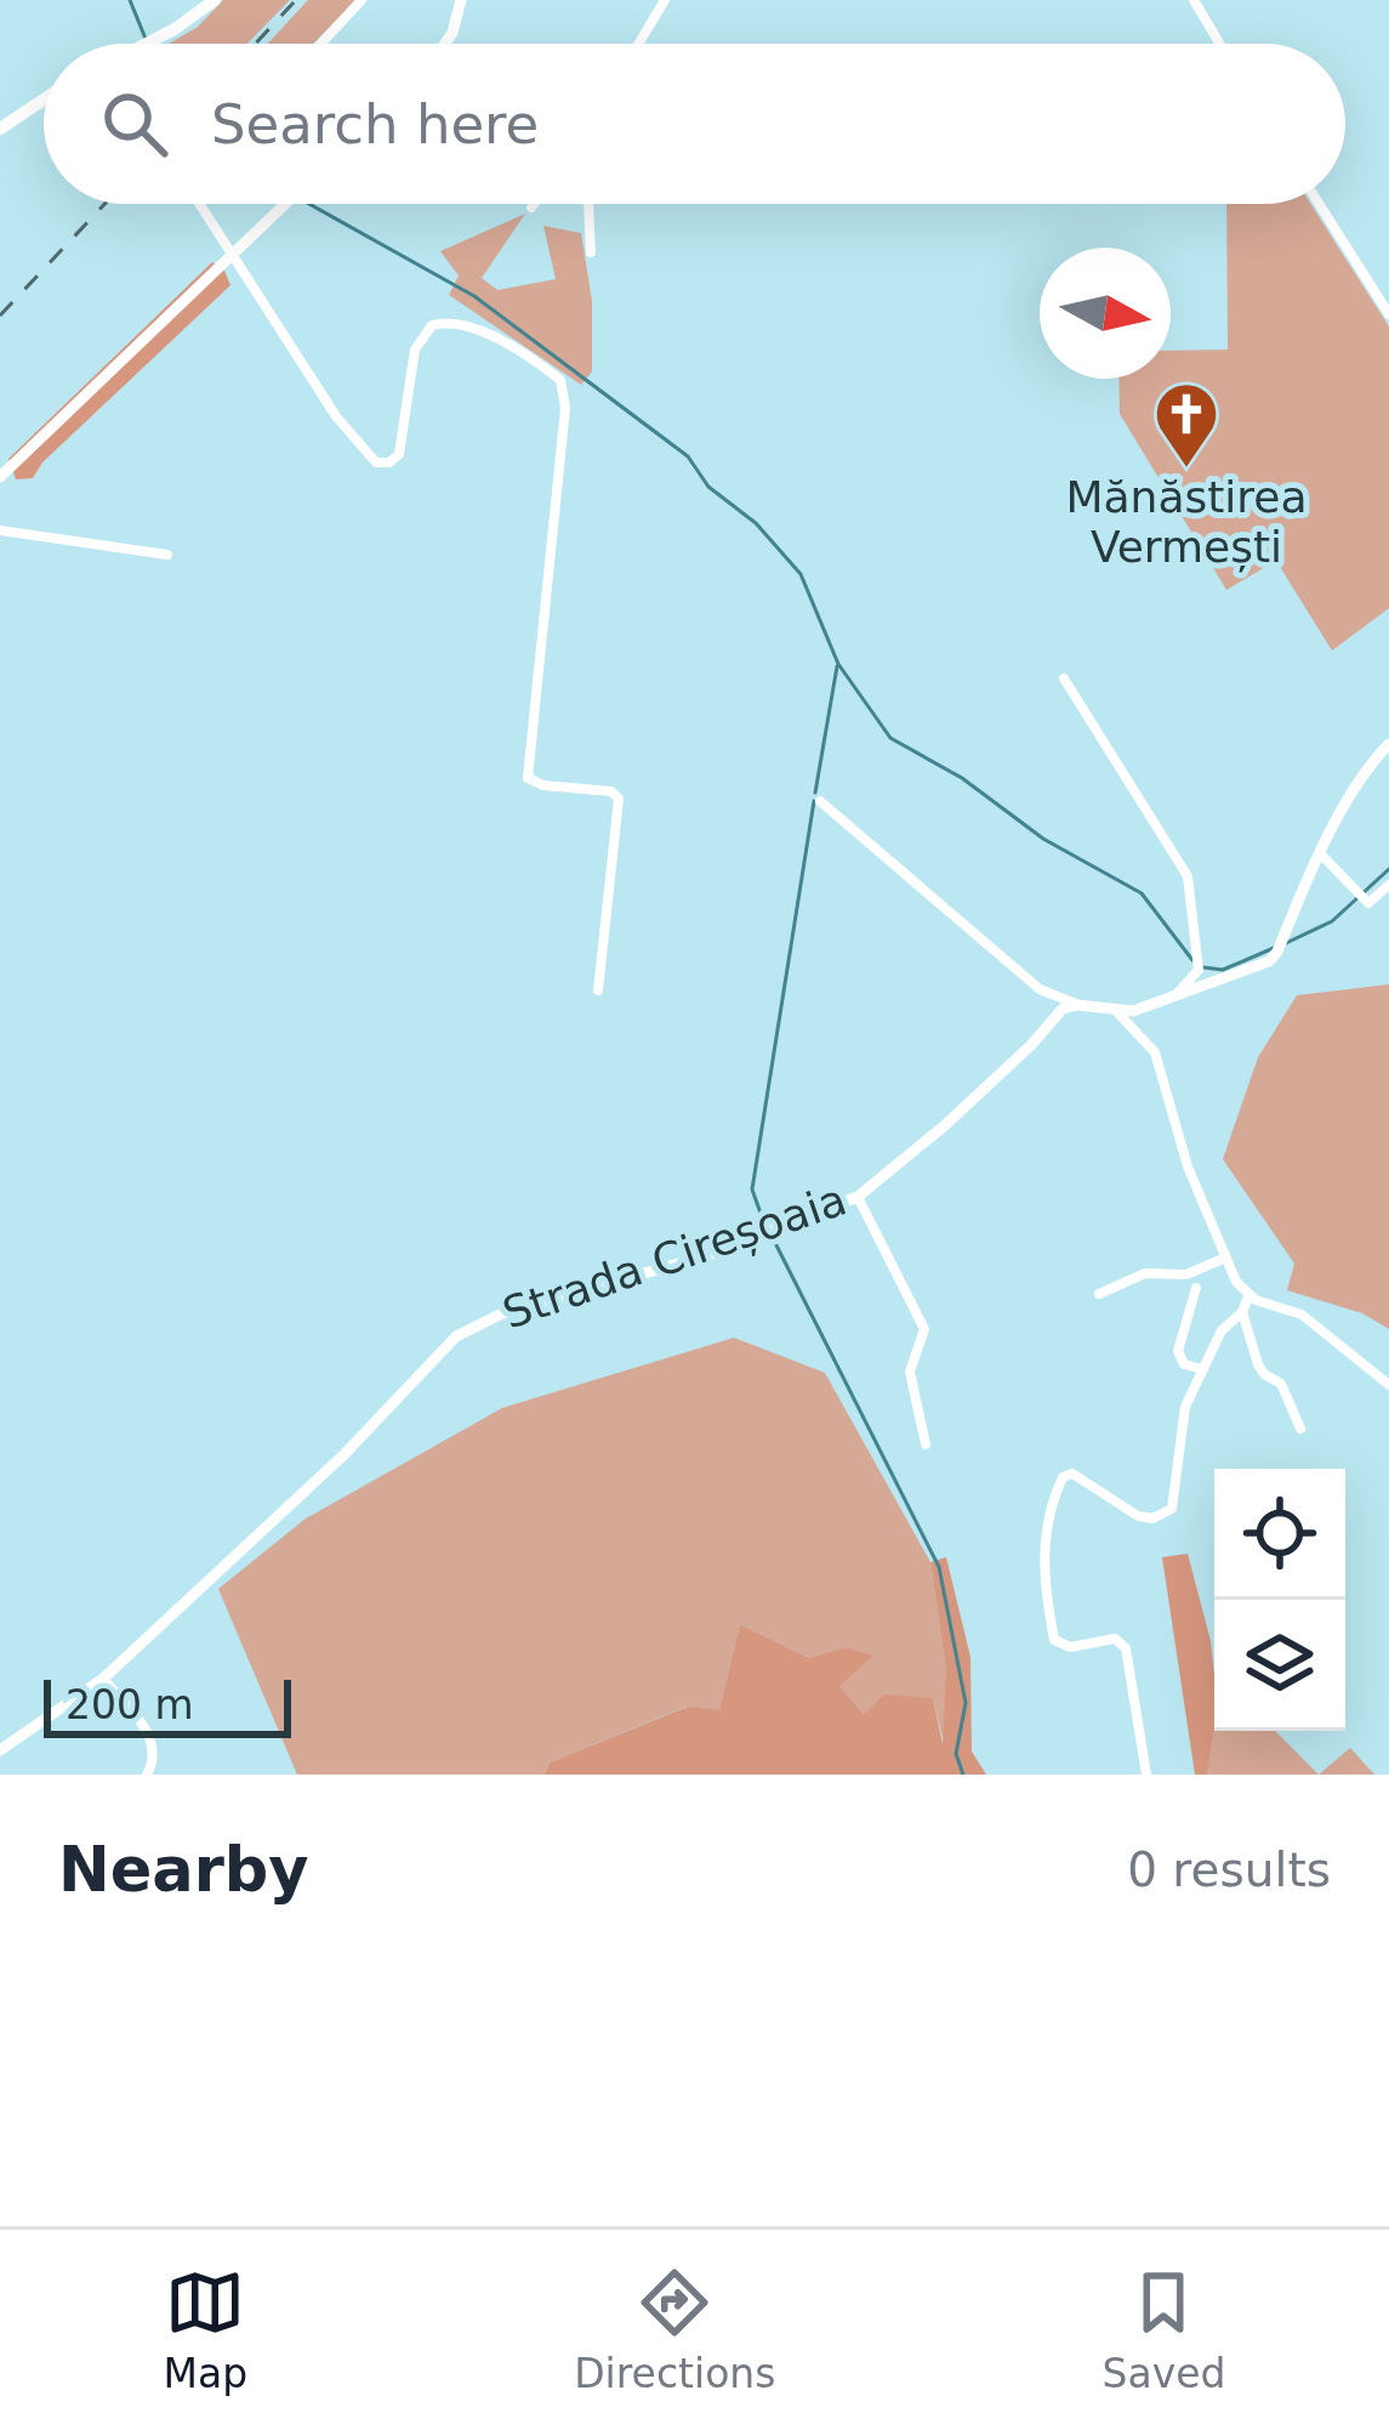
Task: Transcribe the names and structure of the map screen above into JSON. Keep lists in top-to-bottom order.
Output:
{
  "streets": {
    "street": ["Strada Cireșoaia"]
  },
  "places": {
    "church": ["Mănăstirea Vermești"]
  },
  "scale_bar": "200 m",
  "north": "right",
  "page": {
    "search": "Search here",
    "scale": "200 m",
    "heading": ["Nearby", "0 results"],
    "nav": ["Map", "Directions", "Saved"]
  }
}
